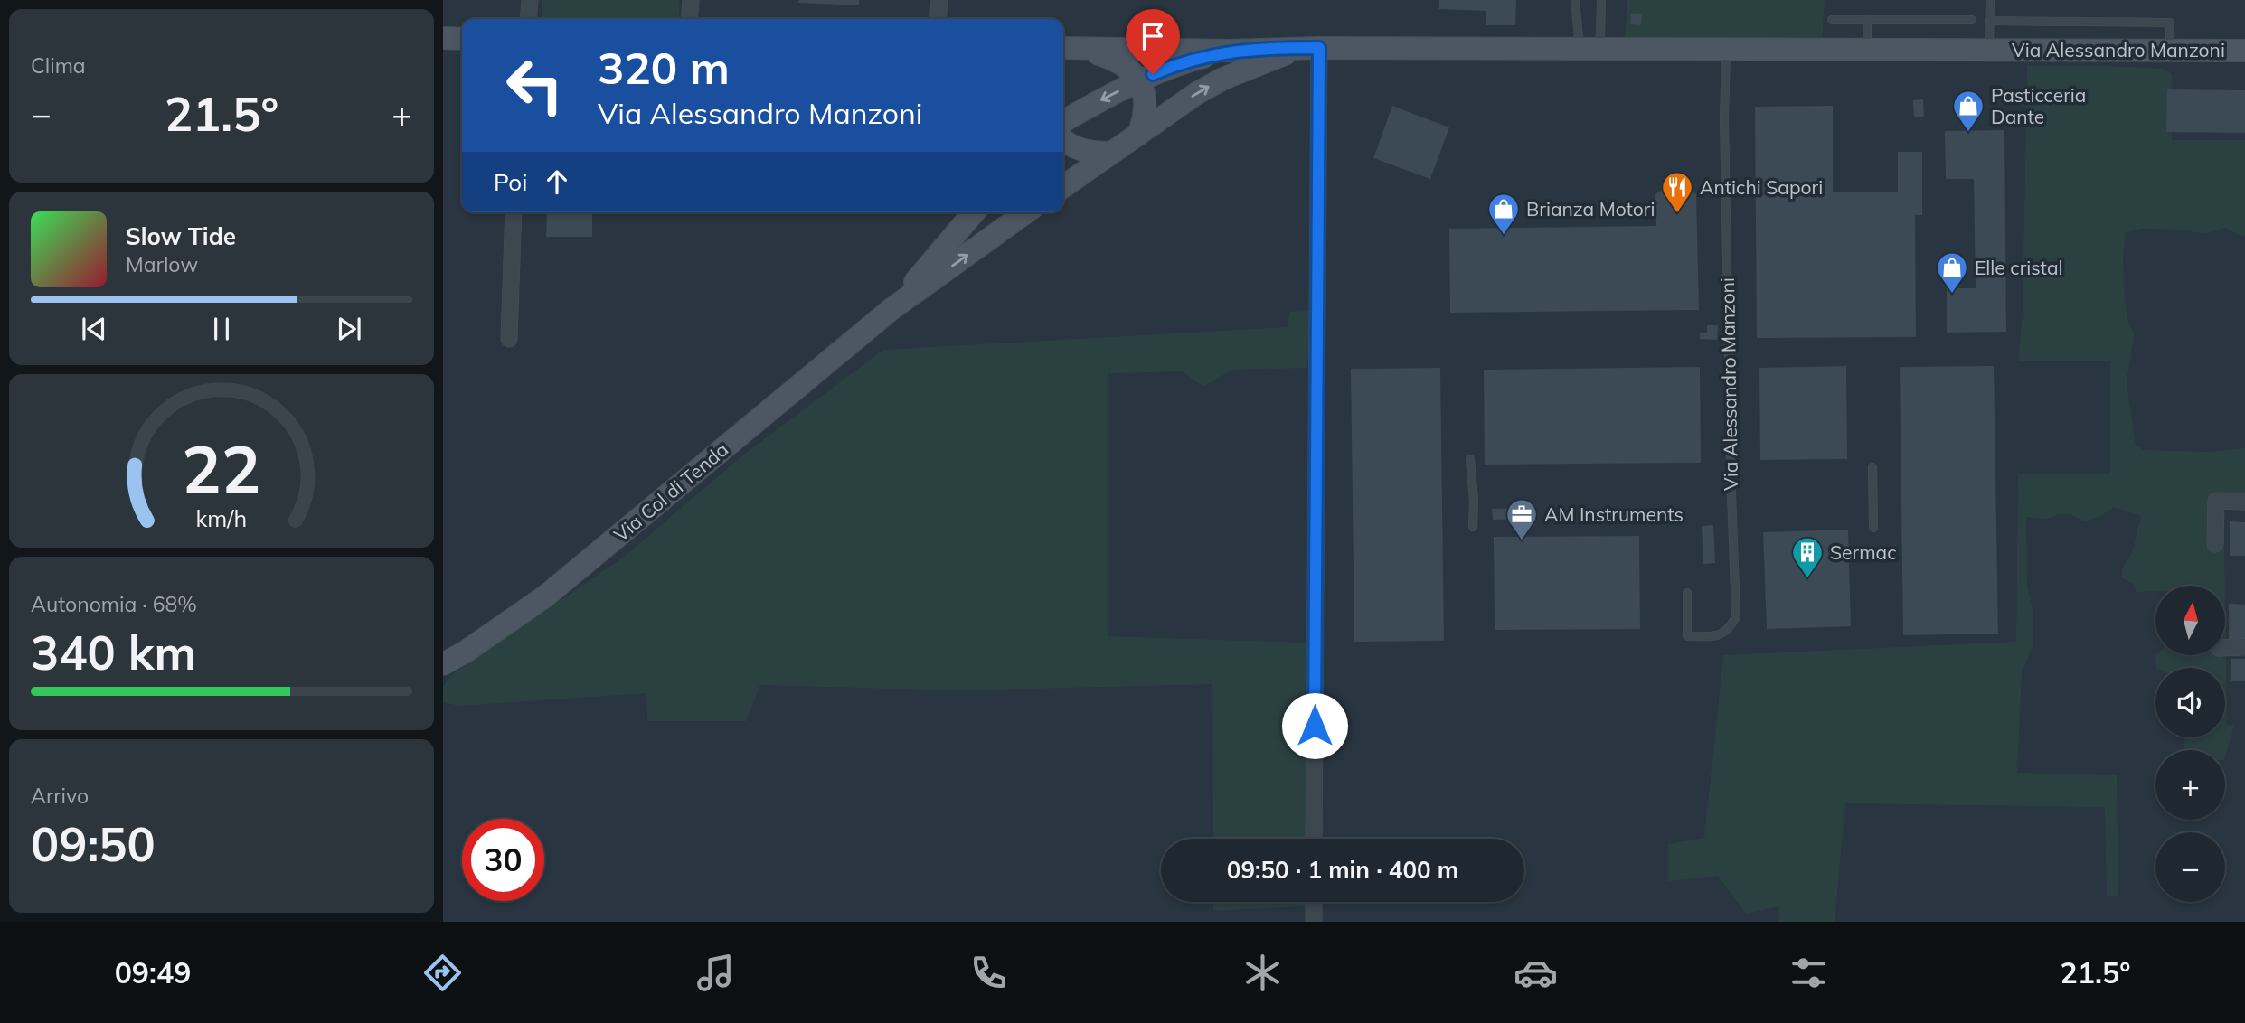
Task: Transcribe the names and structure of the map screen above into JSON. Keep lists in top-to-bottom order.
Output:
{
  "streets": {
    "main road": ["Via Alessandro Manzoni", "Via Col di Tenda"]
  },
  "places": {
    "shop": ["Pasticceria Dante", "Brianza Motori", "Elle cristal"],
    "restaurant": ["Antichi Sapori"],
    "office": ["AM Instruments"],
    "building": ["Sermac"]
  },
  "north": "top",
  "page": {
    "tile": [
      "Clima",
      ["Autonomia · 68%", "340 km"],
      ["Arrivo", "09:50"]
    ],
    "turn": ["320 m", "Via Alessandro Manzoni"],
    "heat": ["−", "21.5°", "+"],
    "then": "Poi",
    "song": ["Slow Tide", "Marlow"],
    "map_buttons": ["+", "−"],
    "limit": "30",
    "trip": "09:50 · 1 min · 400 m",
    "tabs": ["09:49", "21.5°"],
    "gauge": ["22", "km/h"]
  }
}
